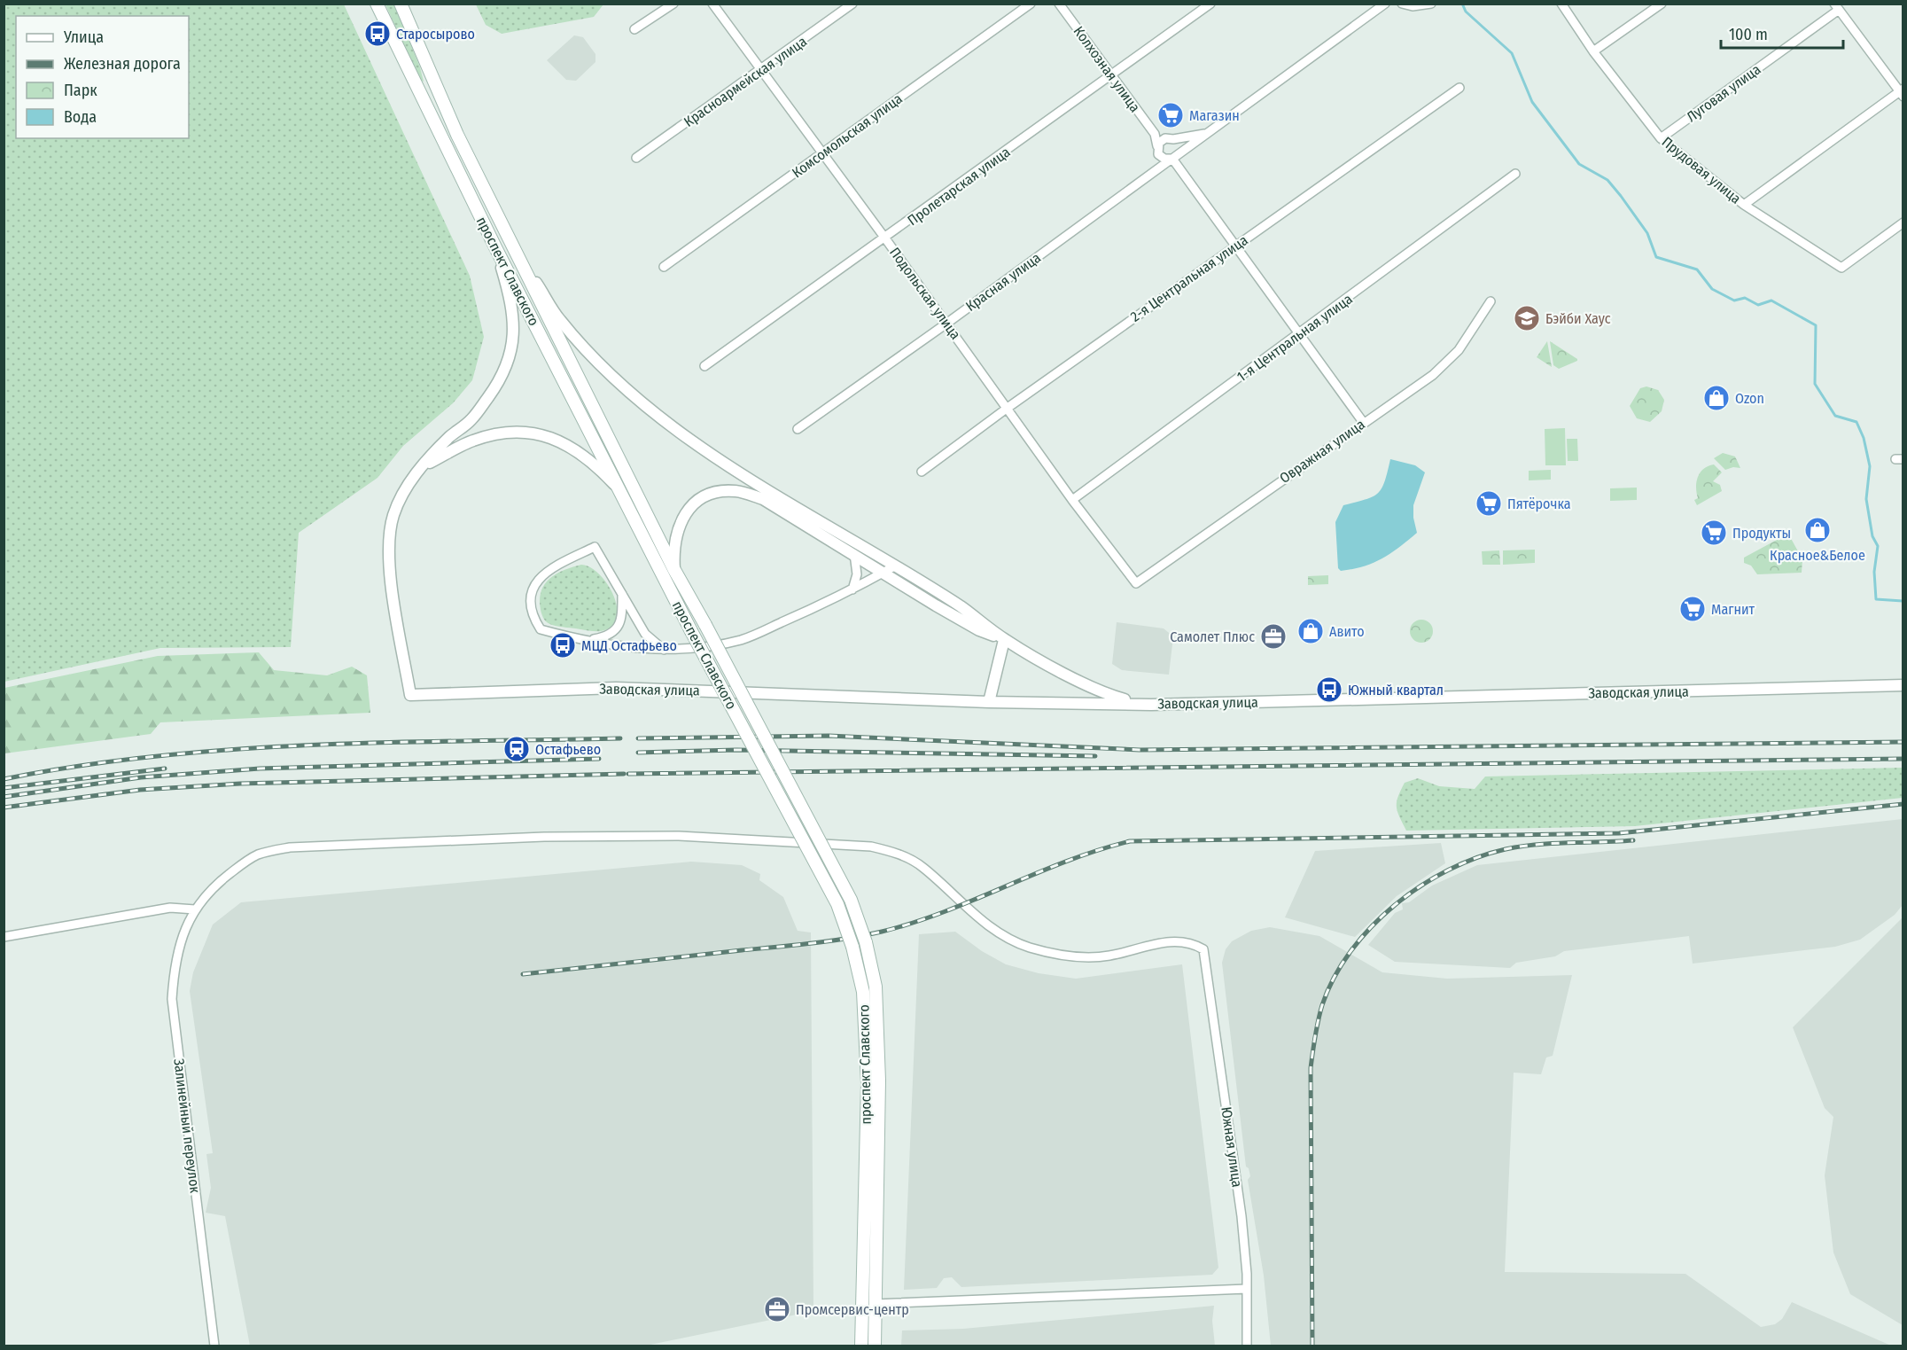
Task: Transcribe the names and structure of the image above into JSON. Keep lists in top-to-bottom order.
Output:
{
  "streets": {
    "main road": ["проспект Славского"],
    "street": [
      "Колхозная улица",
      "Красноармейская улица",
      "Луговая улица",
      "Комсомольская улица",
      "Прудовая улица",
      "Пролетарская улица",
      "2-я Центральная улица",
      "Красная улица",
      "Подольская улица",
      "1-я Центральная улица",
      "Овражная улица",
      "Заводская улица",
      "Залинейный переулок",
      "Южная улица"
    ]
  },
  "crossings": [
    ["Колхозная улица", "Пролетарская улица"],
    ["Колхозная улица", "Красная улица"],
    ["Красноармейская улица", "Подольская улица"],
    ["Луговая улица", "Прудовая улица"],
    ["Комсомольская улица", "Подольская улица"],
    ["Пролетарская улица", "Подольская улица"],
    ["2-я Центральная улица", "Подольская улица"],
    ["Красная улица", "Подольская улица"],
    ["Подольская улица", "1-я Центральная улица"],
    ["Подольская улица", "Овражная улица"],
    ["Залинейный переулок", "Южная улица"]
  ],
  "places": {
    "bus stop": ["Старосырово", "МЦД Остафьево", "Южный квартал"],
    "supermarket": [
      "Магазин",
      "Пятёрочка",
      "Продукты",
      "Магнит"
    ],
    "school or university": ["Бэйби Хаус"],
    "shop": ["Ozon", "Красное&Белое", "Авито"],
    "office": ["Самолет Плюс", "Промсервис-центр"],
    "station": ["Остафьево"]
  },
  "legend": [
    "Улица",
    "Железная дорога",
    "Парк",
    "Вода"
  ],
  "scale_bar": "100 m"
}
